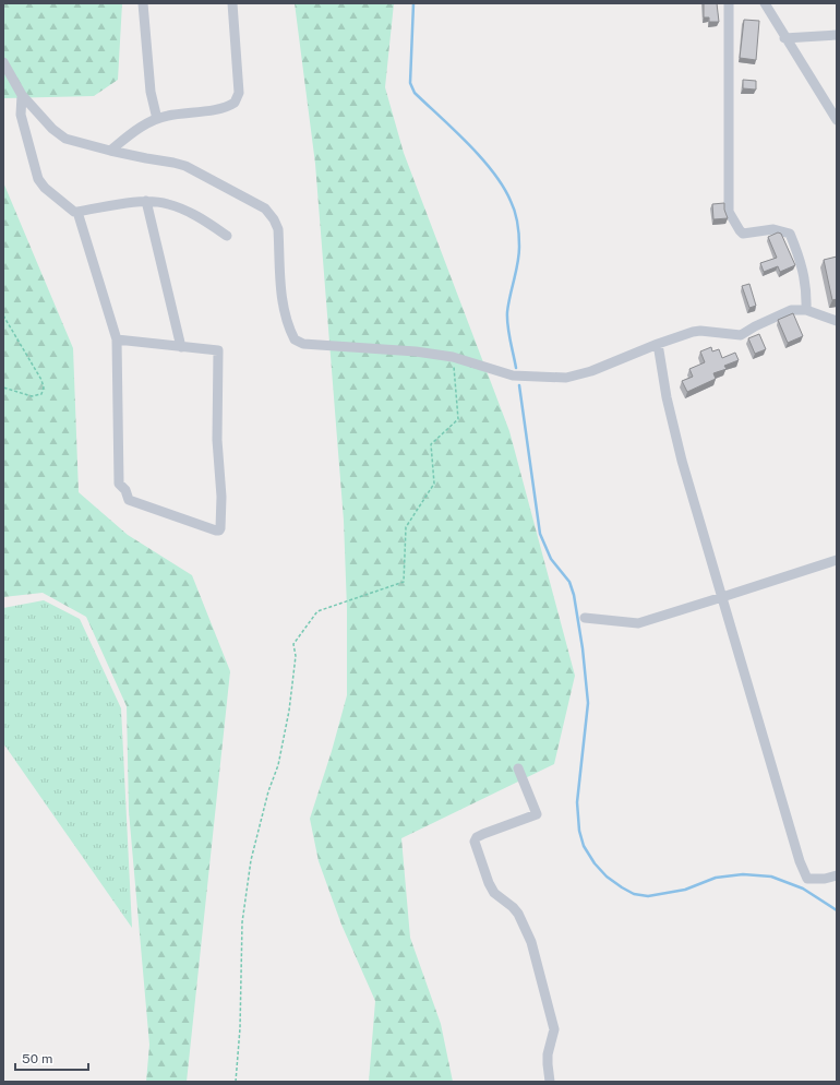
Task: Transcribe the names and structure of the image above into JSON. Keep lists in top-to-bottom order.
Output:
{
  "scale_bar": "50 m"
}
